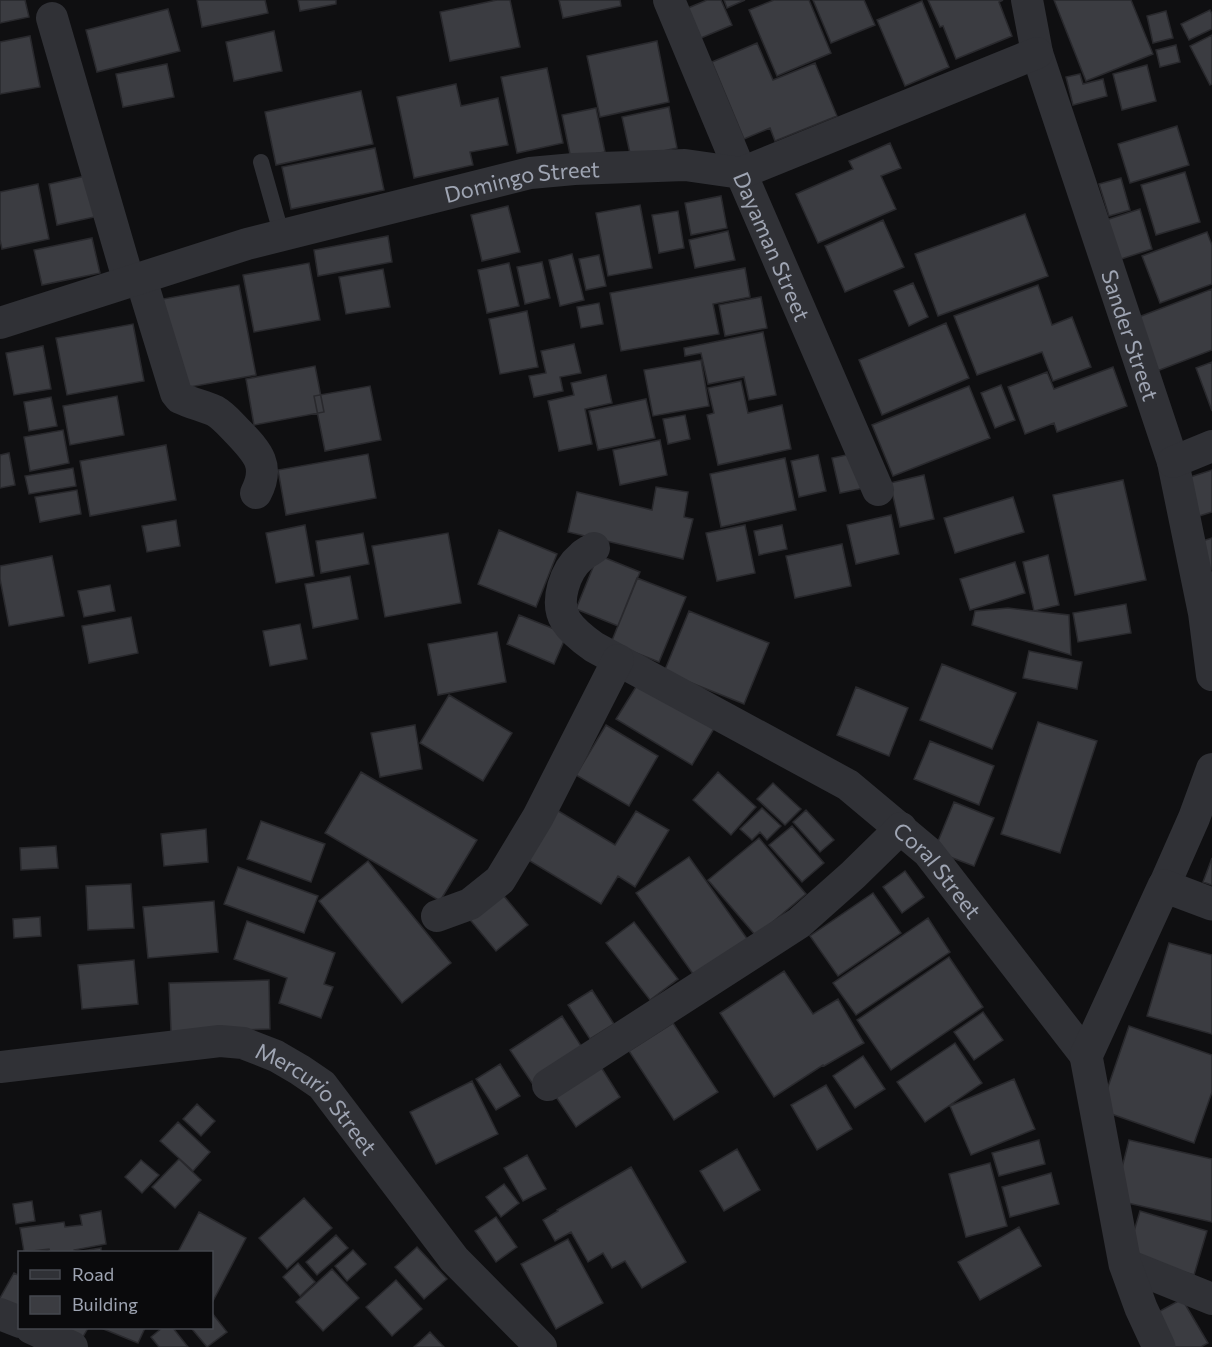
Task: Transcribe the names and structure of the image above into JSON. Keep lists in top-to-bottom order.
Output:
{
  "streets": {
    "street": [
      "Domingo Street",
      "Dayaman Street",
      "Sander Street",
      "Coral Street",
      "Mercurio Street"
    ]
  },
  "crossings": [
    ["Domingo Street", "Dayaman Street"]
  ],
  "legend": ["Road", "Building"]
}
